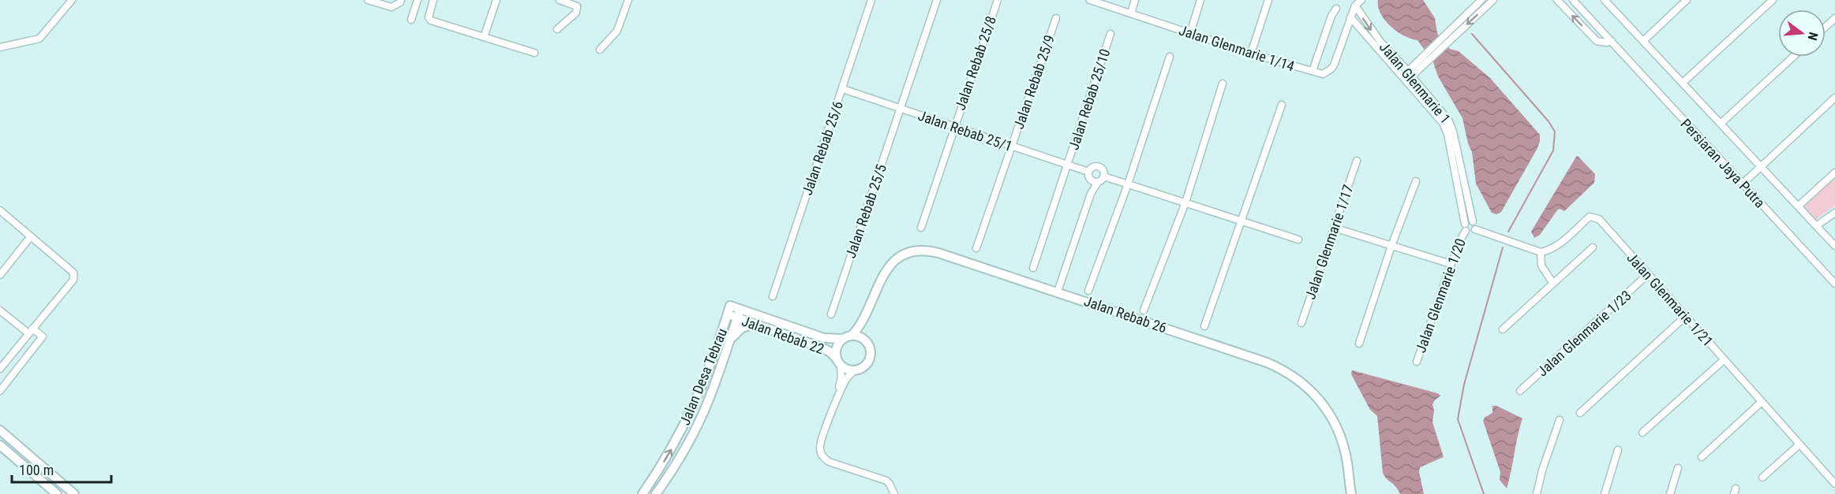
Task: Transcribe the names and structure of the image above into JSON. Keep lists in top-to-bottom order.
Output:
{
  "streets": {
    "street": [
      "Jalan Glenmarie 1/14",
      "Jalan Rebab 25/8",
      "Jalan Rebab 25/9",
      "Jalan Glenmarie 1",
      "Jalan Rebab 25/10",
      "Jalan Rebab 25/1",
      "Jalan Rebab 25/6",
      "Persiaran Jaya Putra",
      "Jalan Rebab 25/5",
      "Jalan Glenmarie 1/17",
      "Jalan Glenmarie 1/20",
      "Jalan Glenmarie 1/21",
      "Jalan Rebab 26",
      "Jalan Glenmarie 1/23",
      "Jalan Rebab 22",
      "Jalan Desa Tebrau"
    ]
  },
  "crossings": [
    ["Jalan Glenmarie 1/14", "Jalan Glenmarie 1"],
    ["Jalan Rebab 25/8", "Jalan Rebab 25/1"],
    ["Jalan Rebab 25/9", "Jalan Rebab 25/1"],
    ["Jalan Glenmarie 1", "Jalan Glenmarie 1/20"],
    ["Jalan Rebab 25/10", "Jalan Rebab 25/1"],
    ["Jalan Rebab 25/1", "Jalan Rebab 25/6"],
    ["Jalan Rebab 25/1", "Jalan Rebab 25/5"],
    ["Jalan Glenmarie 1/21", "Jalan Glenmarie 1/23"],
    ["Jalan Rebab 26", "Jalan Rebab 22"],
    ["Jalan Rebab 22", "Jalan Desa Tebrau"]
  ],
  "scale_bar": "100 m",
  "north": "right"
}
